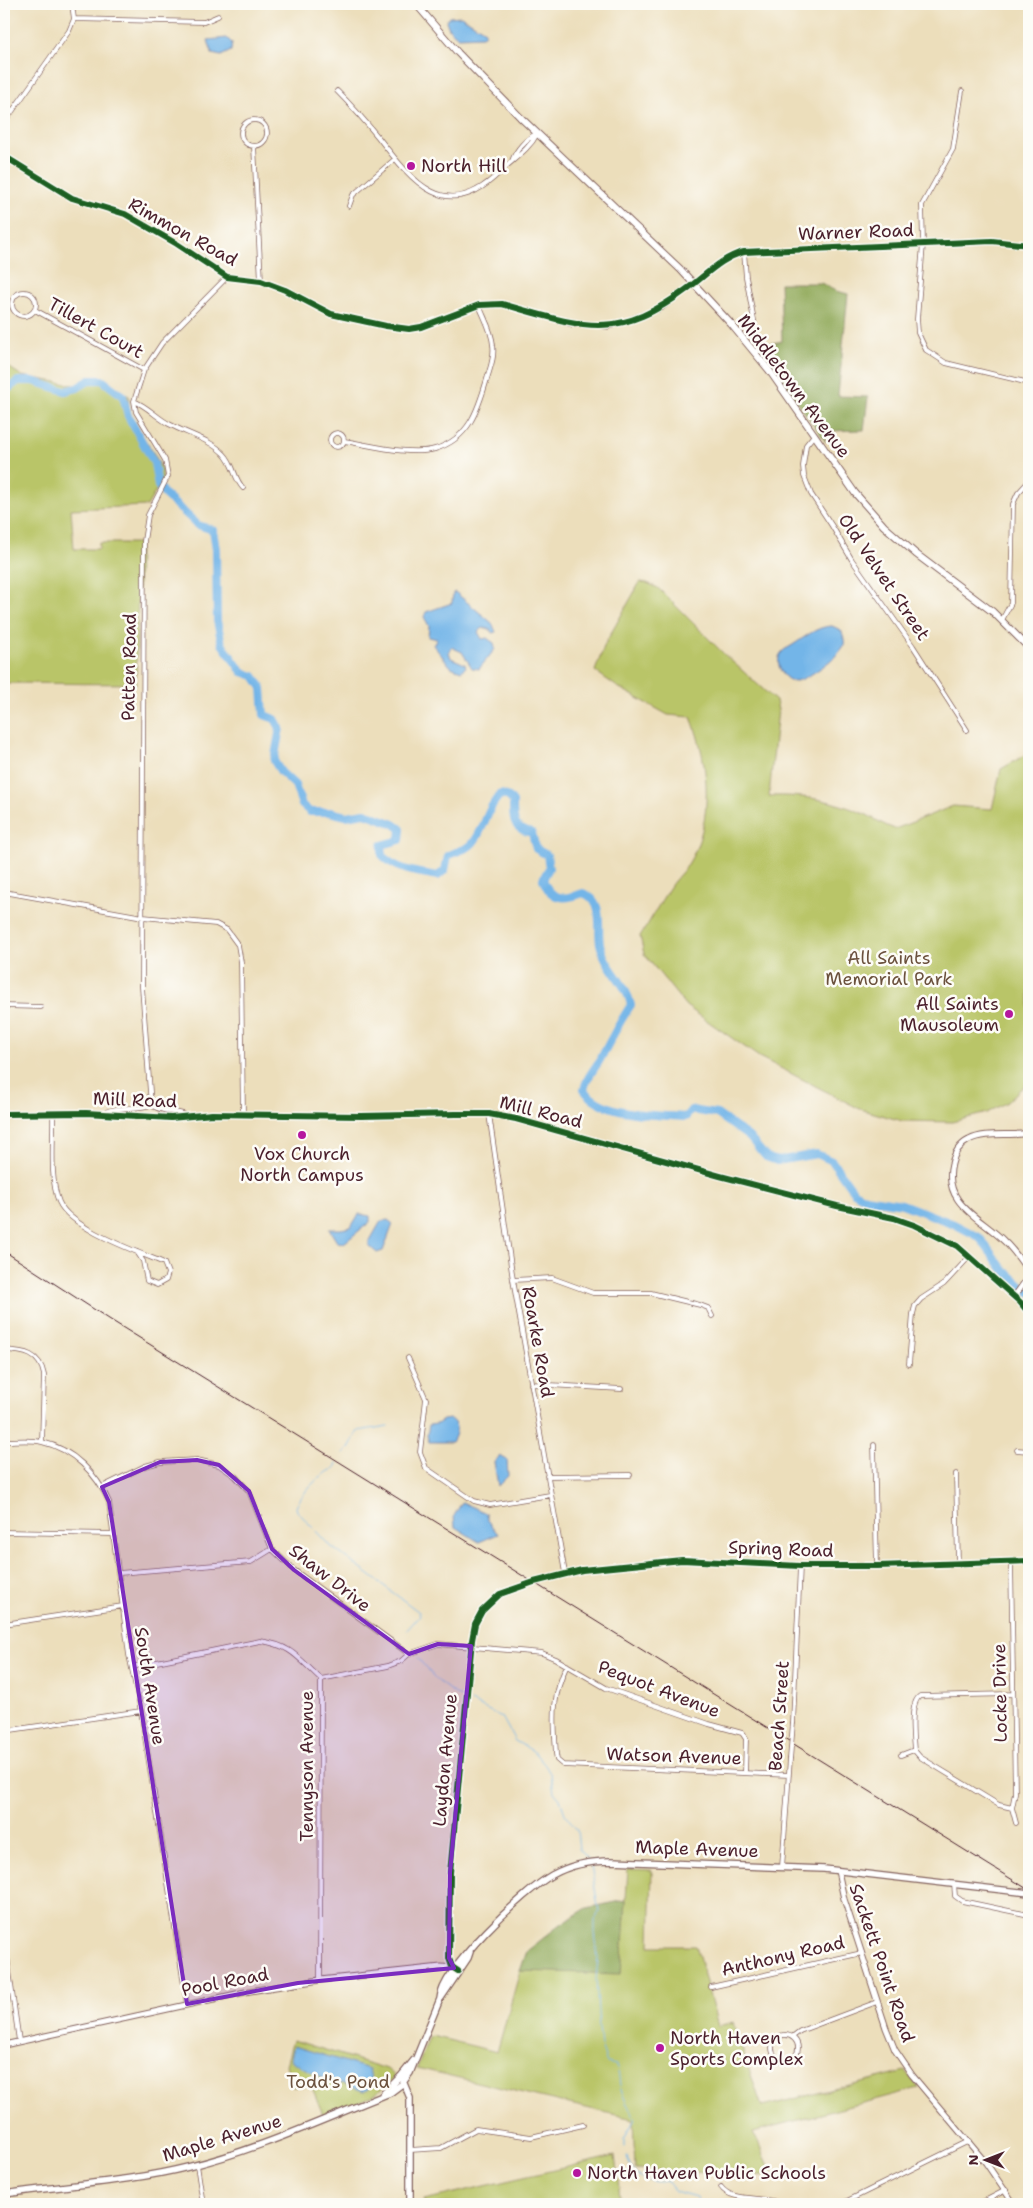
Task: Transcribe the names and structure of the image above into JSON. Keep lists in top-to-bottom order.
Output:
{
  "streets": {
    "main road": ["Middletown Avenue", "Maple Avenue"],
    "street": [
      "Rimmon Road",
      "Warner Road",
      "Tillert Court",
      "Old Velvet Street",
      "Patten Road",
      "Mill Road",
      "Roarke Road",
      "Spring Road",
      "Shaw Drive",
      "South Avenue",
      "Pequot Avenue",
      "Locke Drive",
      "Beach Street",
      "Watson Avenue",
      "Laydon Avenue",
      "Tennyson Avenue",
      "Anthony Road",
      "Sackett Point Road",
      "Pool Road"
    ]
  },
  "crossings": [
    ["Rimmon Road", "Warner Road"],
    ["Rimmon Road", "Middletown Avenue"],
    ["Warner Road", "Middletown Avenue"],
    ["Middletown Avenue", "Old Velvet Street"],
    ["Mill Road", "Roarke Road"],
    ["Roarke Road", "Spring Road"],
    ["Spring Road", "Locke Drive"],
    ["Spring Road", "Beach Street"],
    ["Spring Road", "Laydon Avenue"],
    ["Shaw Drive", "South Avenue"],
    ["Shaw Drive", "Tennyson Avenue"],
    ["South Avenue", "Pool Road"],
    ["Pequot Avenue", "Watson Avenue"],
    ["Pequot Avenue", "Laydon Avenue"],
    ["Pequot Avenue", "Tennyson Avenue"],
    ["Beach Street", "Watson Avenue"],
    ["Beach Street", "Maple Avenue"],
    ["Laydon Avenue", "Tennyson Avenue"],
    ["Laydon Avenue", "Maple Avenue"],
    ["Laydon Avenue", "Pool Road"],
    ["Tennyson Avenue", "Pool Road"],
    ["Maple Avenue", "Sackett Point Road"],
    ["Maple Avenue", "Pool Road"],
    ["Anthony Road", "Sackett Point Road"]
  ],
  "parks": ["All Saints Memorial Park", "Todd's Pond"],
  "places": [
    "North Hill",
    "All Saints Mausoleum",
    "Vox Church North Campus",
    "North Haven Sports Complex",
    "North Haven Public Schools"
  ],
  "north": "left"
}
